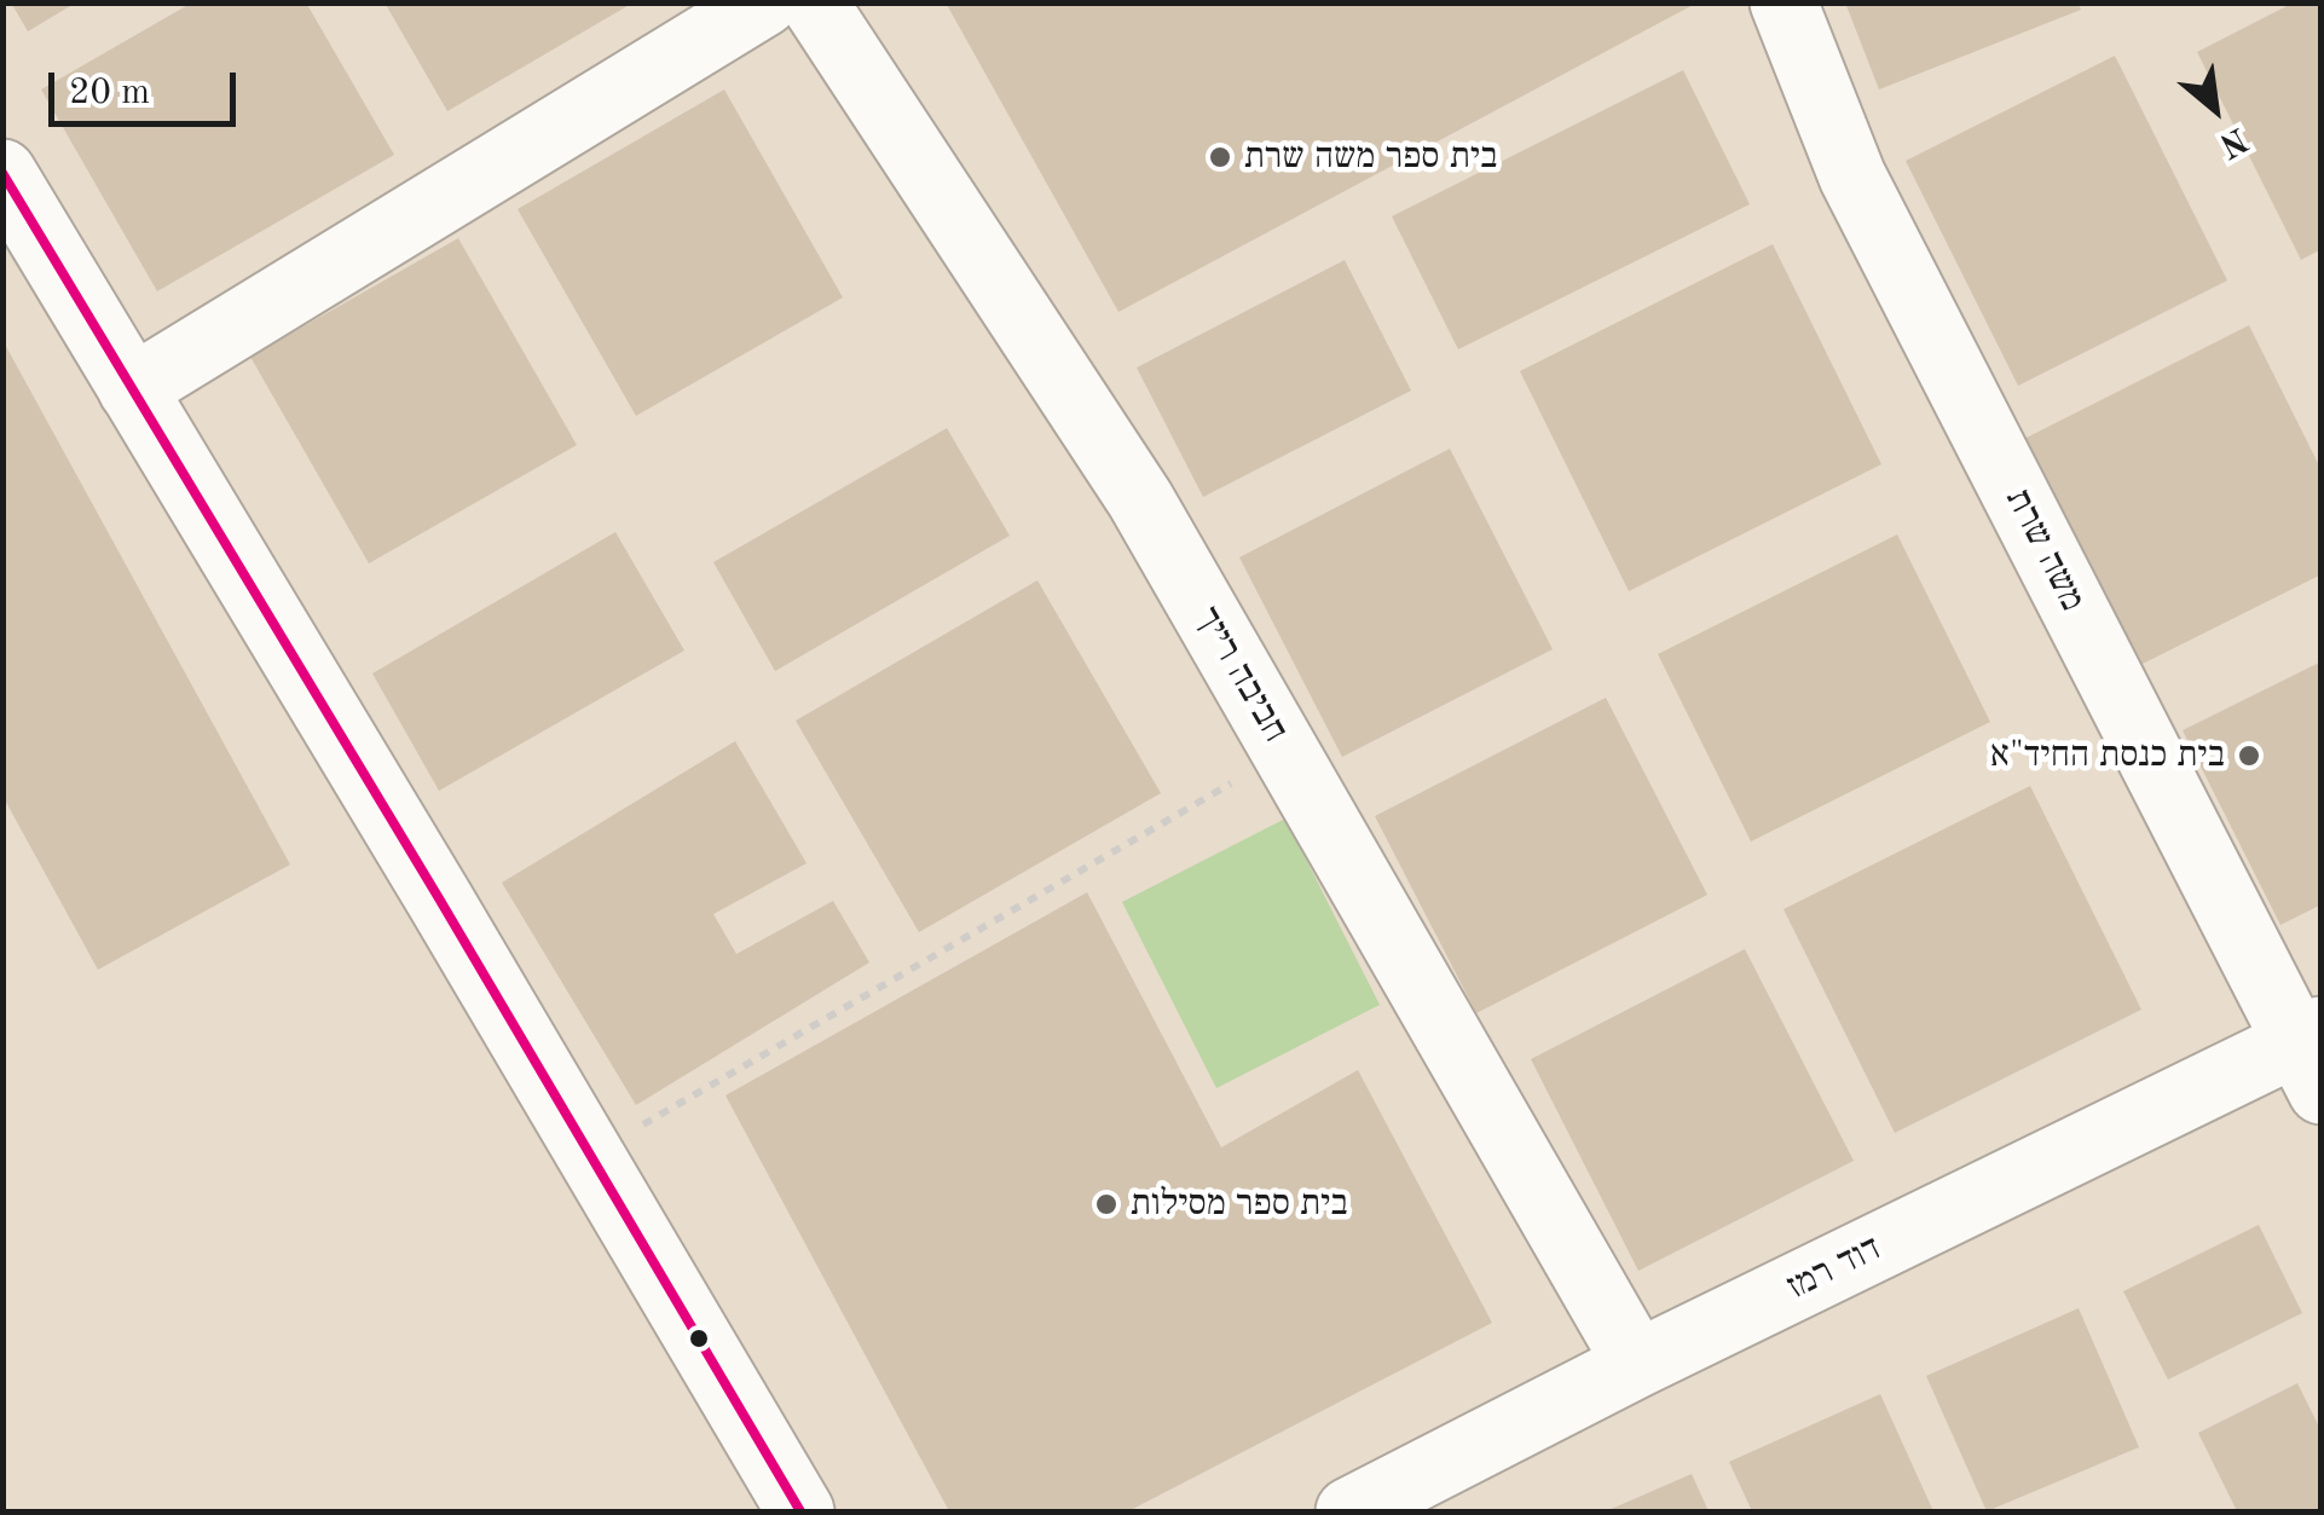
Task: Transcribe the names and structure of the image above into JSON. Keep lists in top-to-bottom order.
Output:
{
  "streets": {
    "street": ["משה שרת", "חביבה רייך", "דוד רמז"]
  },
  "crossings": [
    ["משה שרת", "דוד רמז"],
    ["חביבה רייך", "דוד רמז"]
  ],
  "places": ["בית ספר משה שרת", "בית כנסת החיד\"א", "בית ספר מסילות"],
  "scale_bar": "20 m",
  "north": "bottom right"
}
